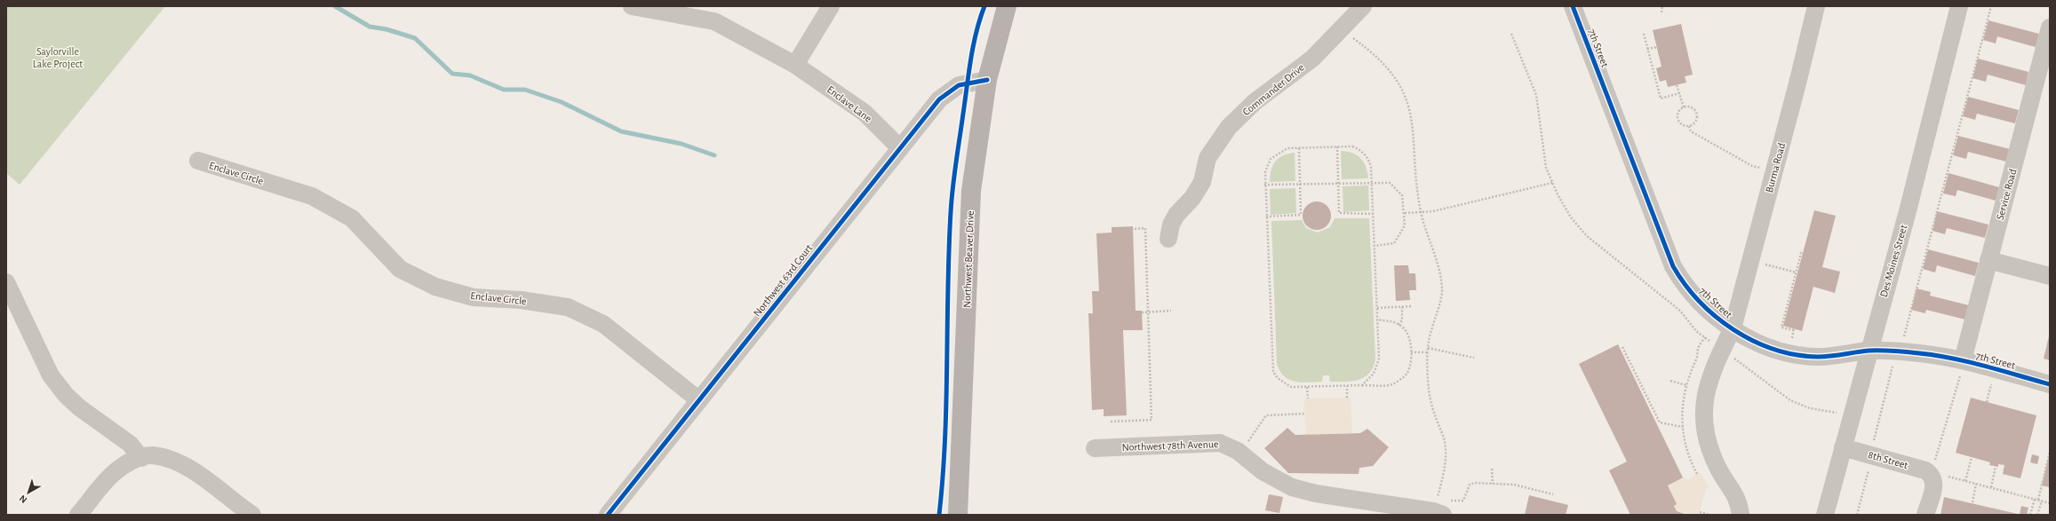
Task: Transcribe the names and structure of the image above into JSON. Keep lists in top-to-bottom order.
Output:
{
  "streets": {
    "main road": ["Northwest Beaver Drive"],
    "street": [
      "7th Street",
      "Commander Drive",
      "Enclave Lane",
      "Burma Road",
      "Enclave Circle",
      "Service Road",
      "Des Moines Street",
      "Northwest 63rd Court",
      "Northwest 78th Avenue",
      "8th Street"
    ]
  },
  "crossings": [
    ["7th Street", "Burma Road"],
    ["7th Street", "Service Road"],
    ["7th Street", "Des Moines Street"],
    ["Enclave Lane", "Northwest 63rd Court"],
    ["Enclave Circle", "Northwest 63rd Court"],
    ["Northwest Beaver Drive", "Northwest 63rd Court"],
    ["Des Moines Street", "8th Street"]
  ],
  "parks": ["Saylorville Lake Project"],
  "north": "bottom left"
}
